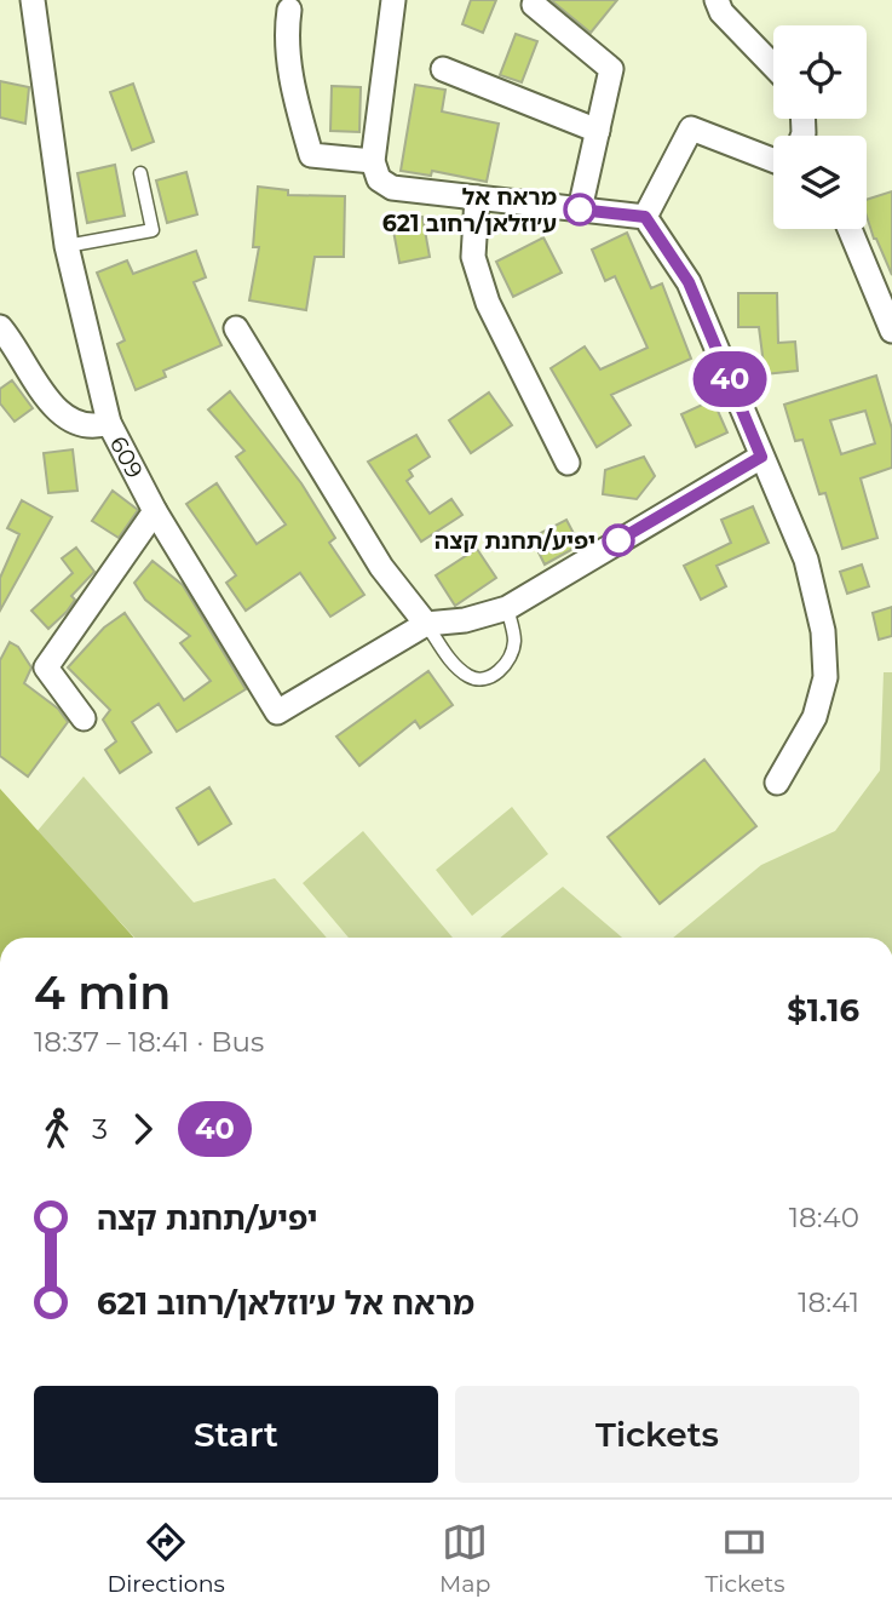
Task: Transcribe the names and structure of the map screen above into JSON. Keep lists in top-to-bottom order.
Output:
{
  "streets": {
    "street": ["609"]
  },
  "places": ["מראח אל ע׳וזלאן/רחוב 621", "יפיע/תחנת קצה"],
  "lines": ["bus line 40"],
  "page": {
    "on_map": "40",
    "heading": ["4 min", "18:37 – 18:41 · Bus", "$1.16"],
    "legs": ["3", "40"],
    "list": [
      {
        "name": "יפיע/תחנת קצה",
        "value": "18:40"
      },
      {
        "name": "מראח אל ע׳וזלאן/רחוב 621",
        "value": "18:41"
      }
    ],
    "buttons": ["Start", "Tickets"],
    "tabs": ["Directions", "Map", "Tickets"]
  }
}
